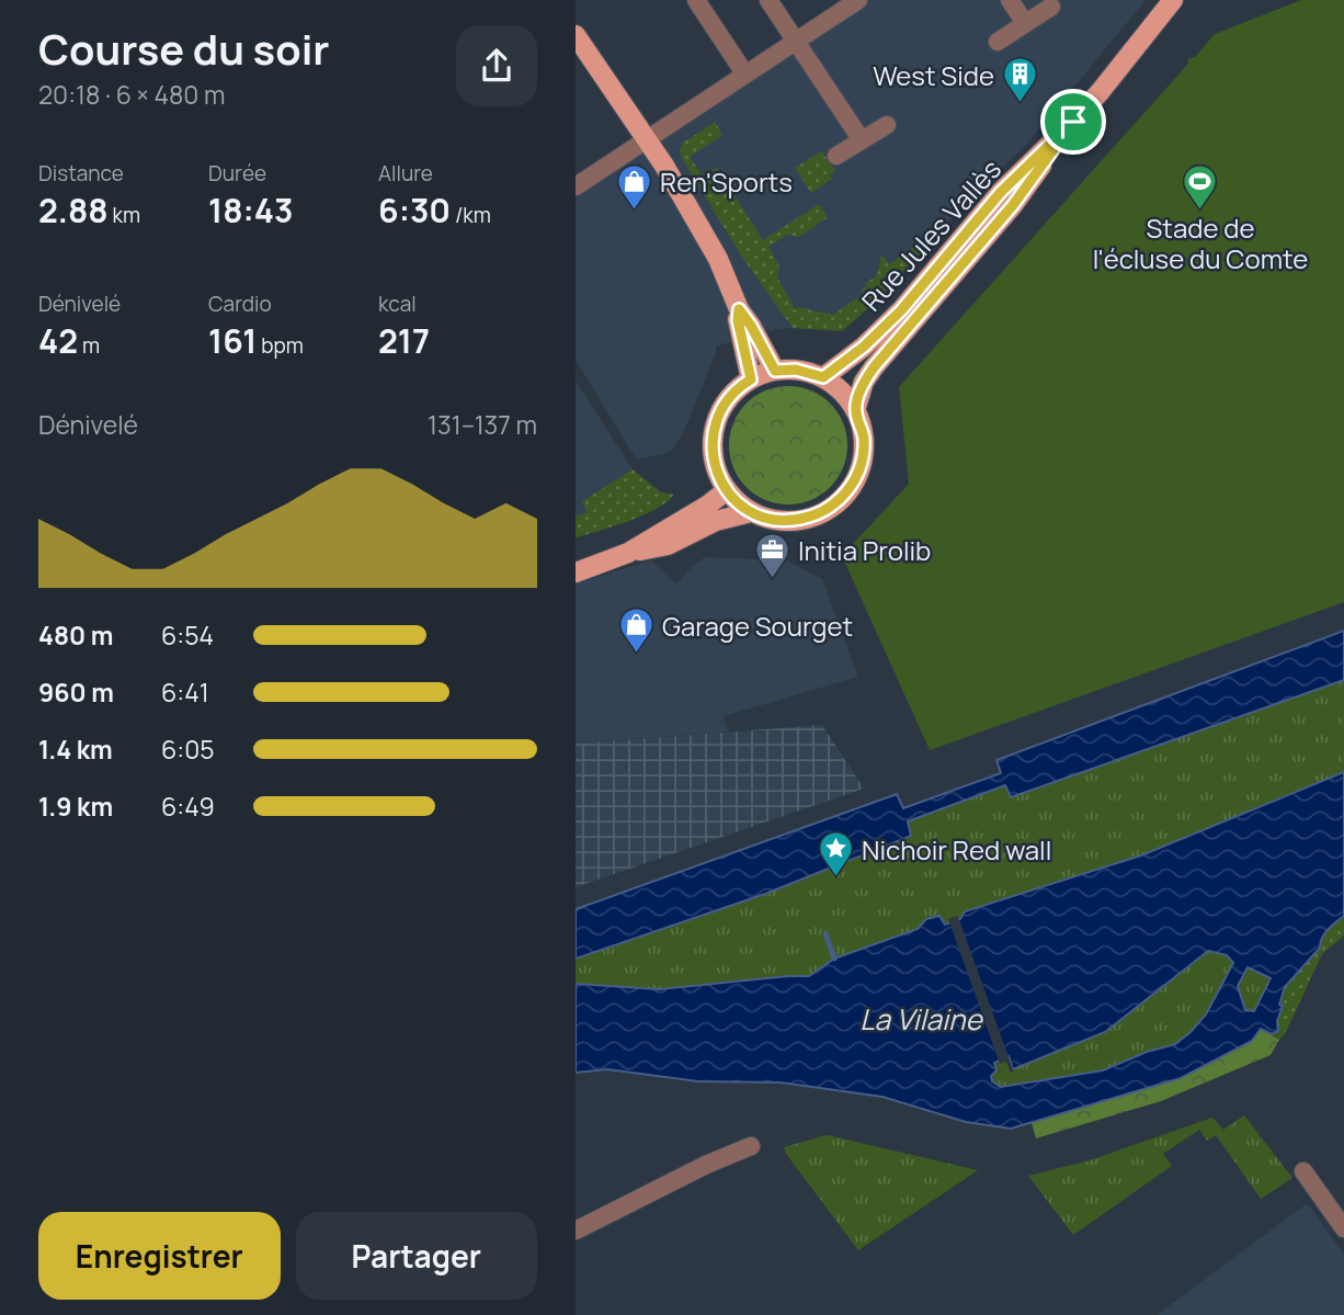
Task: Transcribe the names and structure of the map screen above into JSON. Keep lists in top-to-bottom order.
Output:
{
  "streets": {
    "main road": ["Rue Jules Vallès"]
  },
  "water": ["La Vilaine"],
  "places": {
    "building": ["West Side"],
    "shop": ["Ren'Sports", "Garage Sourget"],
    "sports": ["Stade de l'écluse du Comte"],
    "office": ["Initia Prolib"],
    "place": ["Nichoir Red wall"]
  },
  "page": {
    "heading": ["Course du soir", "20:18 · 6 × 480 m"],
    "stats": [
      ["Distance", "2.88 km"],
      ["Durée", "18:43"],
      ["Allure", "6:30 /km"],
      ["Dénivelé", "42 m"],
      ["Cardio", "161 bpm"],
      ["kcal", "217"]
    ],
    "chart": ["Dénivelé", "131–137 m"],
    "list": [
      {
        "name": "480 m",
        "note": "6:54"
      },
      {
        "name": "960 m",
        "note": "6:41"
      },
      {
        "name": "1.4 km",
        "note": "6:05"
      },
      {
        "name": "1.9 km",
        "note": "6:49"
      }
    ],
    "buttons": ["Enregistrer", "Partager"]
  }
}
